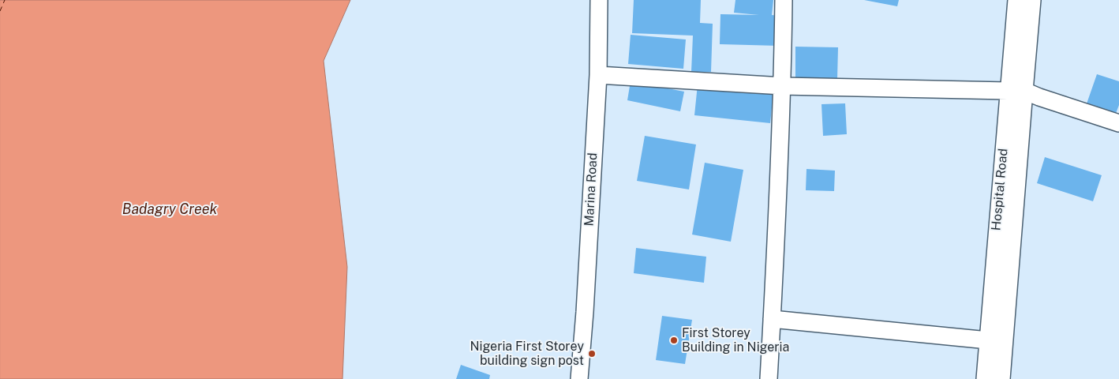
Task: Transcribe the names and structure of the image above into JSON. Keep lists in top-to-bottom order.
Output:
{
  "streets": {
    "street": ["Marina Road", "Hospital Road"]
  },
  "water": ["Badagry Creek"],
  "places": ["First Storey Building in Nigeria", "Nigeria First Storey building sign post"]
}
